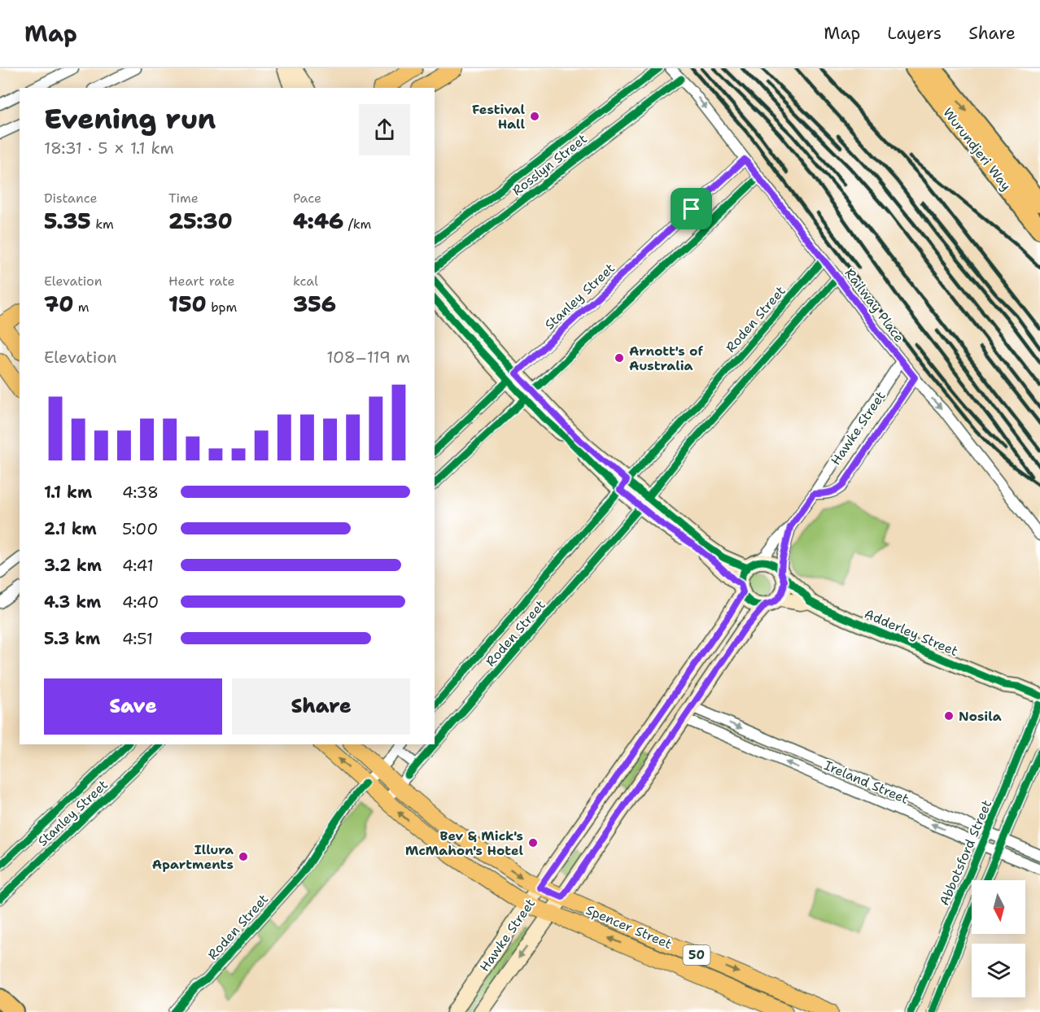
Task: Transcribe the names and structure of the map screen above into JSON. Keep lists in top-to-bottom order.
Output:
{
  "streets": {
    "highway": ["Wurundjeri Way"],
    "main road": ["Spencer Street", "50"],
    "street": [
      "Rosslyn Street",
      "Stanley Street",
      "Railway Place",
      "Roden Street",
      "Hawke Street",
      "Adderley Street",
      "Ireland Street",
      "Abbotsford Street"
    ]
  },
  "crossings": [
    ["Rosslyn Street", "Railway Place"],
    ["Stanley Street", "Railway Place"],
    ["Railway Place", "Roden Street"],
    ["Railway Place", "Hawke Street"],
    ["Roden Street", "Spencer Street"],
    ["Hawke Street", "Adderley Street"],
    ["Hawke Street", "Ireland Street"],
    ["Hawke Street", "Spencer Street"],
    ["Adderley Street", "Abbotsford Street"],
    ["Ireland Street", "Abbotsford Street"]
  ],
  "one_way": ["Railway Place"],
  "places": [
    "Festival Hall",
    "Arnott's of Australia",
    "Nosila",
    "Bev & Mick's McMahon's Hotel",
    "Illura Apartments"
  ],
  "north": "bottom",
  "page": {
    "header": "Map",
    "nav": ["Map", "Layers", "Share"],
    "heading": ["Evening run", "18:31 · 5 × 1.1 km"],
    "stats": [
      ["Distance", "5.35 km"],
      ["Time", "25:30"],
      ["Pace", "4:46 /km"],
      ["Elevation", "70 m"],
      ["Heart rate", "150 bpm"],
      ["kcal", "356"]
    ],
    "chart": ["Elevation", "108–119 m"],
    "list": [
      {
        "name": "1.1 km",
        "note": "4:38"
      },
      {
        "name": "2.1 km",
        "note": "5:00"
      },
      {
        "name": "3.2 km",
        "note": "4:41"
      },
      {
        "name": "4.3 km",
        "note": "4:40"
      },
      {
        "name": "5.3 km",
        "note": "4:51"
      }
    ],
    "buttons": ["Save", "Share"]
  }
}
